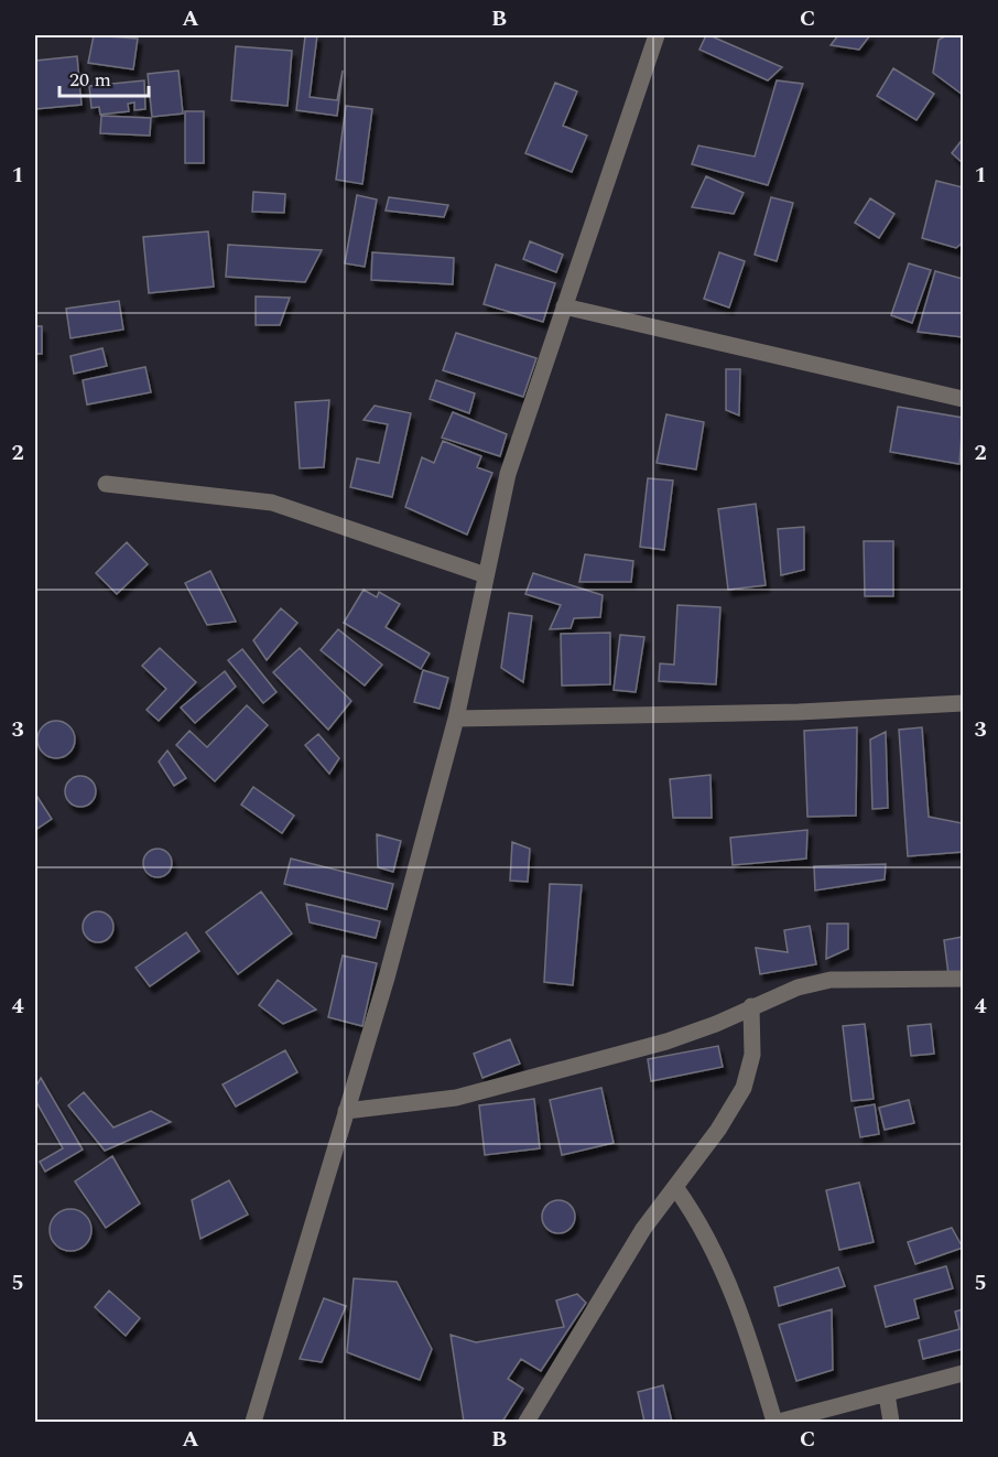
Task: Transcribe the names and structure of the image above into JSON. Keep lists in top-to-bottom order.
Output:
{
  "scale_bar": "20 m",
  "grid": {
    "columns": ["A", "B", "C"],
    "rows": [
      "1",
      "2",
      "3",
      "4",
      "5"
    ]
  }
}
